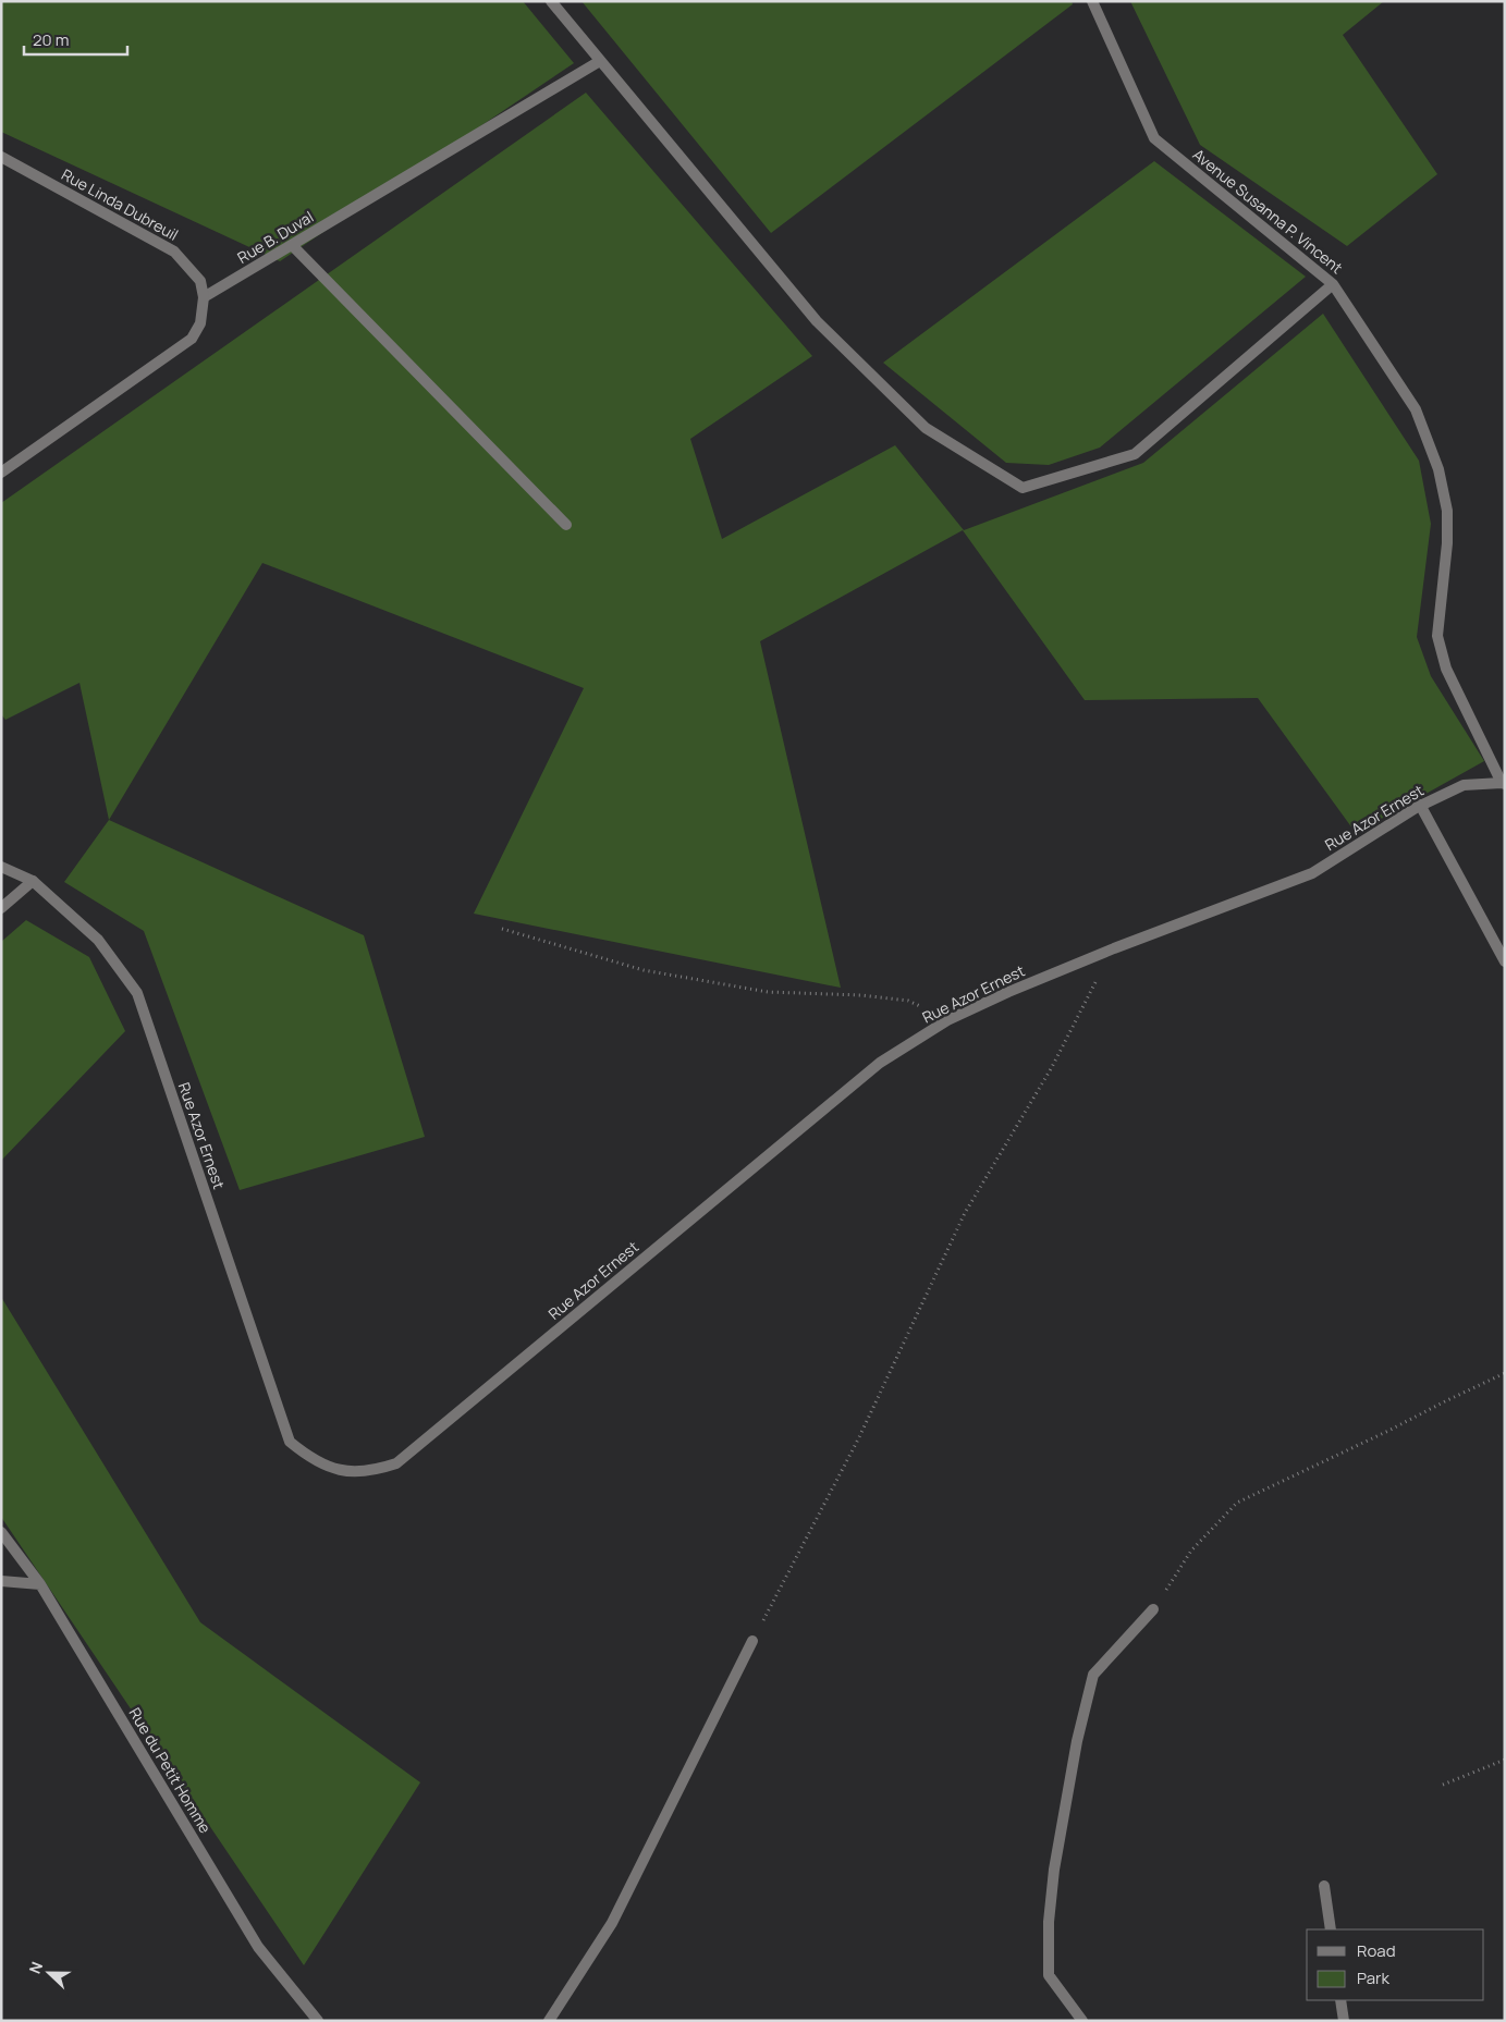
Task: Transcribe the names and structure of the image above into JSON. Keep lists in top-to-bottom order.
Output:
{
  "streets": {
    "street": [
      "Rue Linda Dubreuil",
      "Avenue Susanna P. Vincent",
      "Rue B. Duval",
      "Rue Azor Ernest",
      "Rue du Petit Homme"
    ]
  },
  "crossings": [
    ["Rue Linda Dubreuil", "Rue B. Duval"],
    ["Avenue Susanna P. Vincent", "Rue Azor Ernest"]
  ],
  "legend": ["Road", "Park"],
  "scale_bar": "20 m",
  "north": "left"
}
